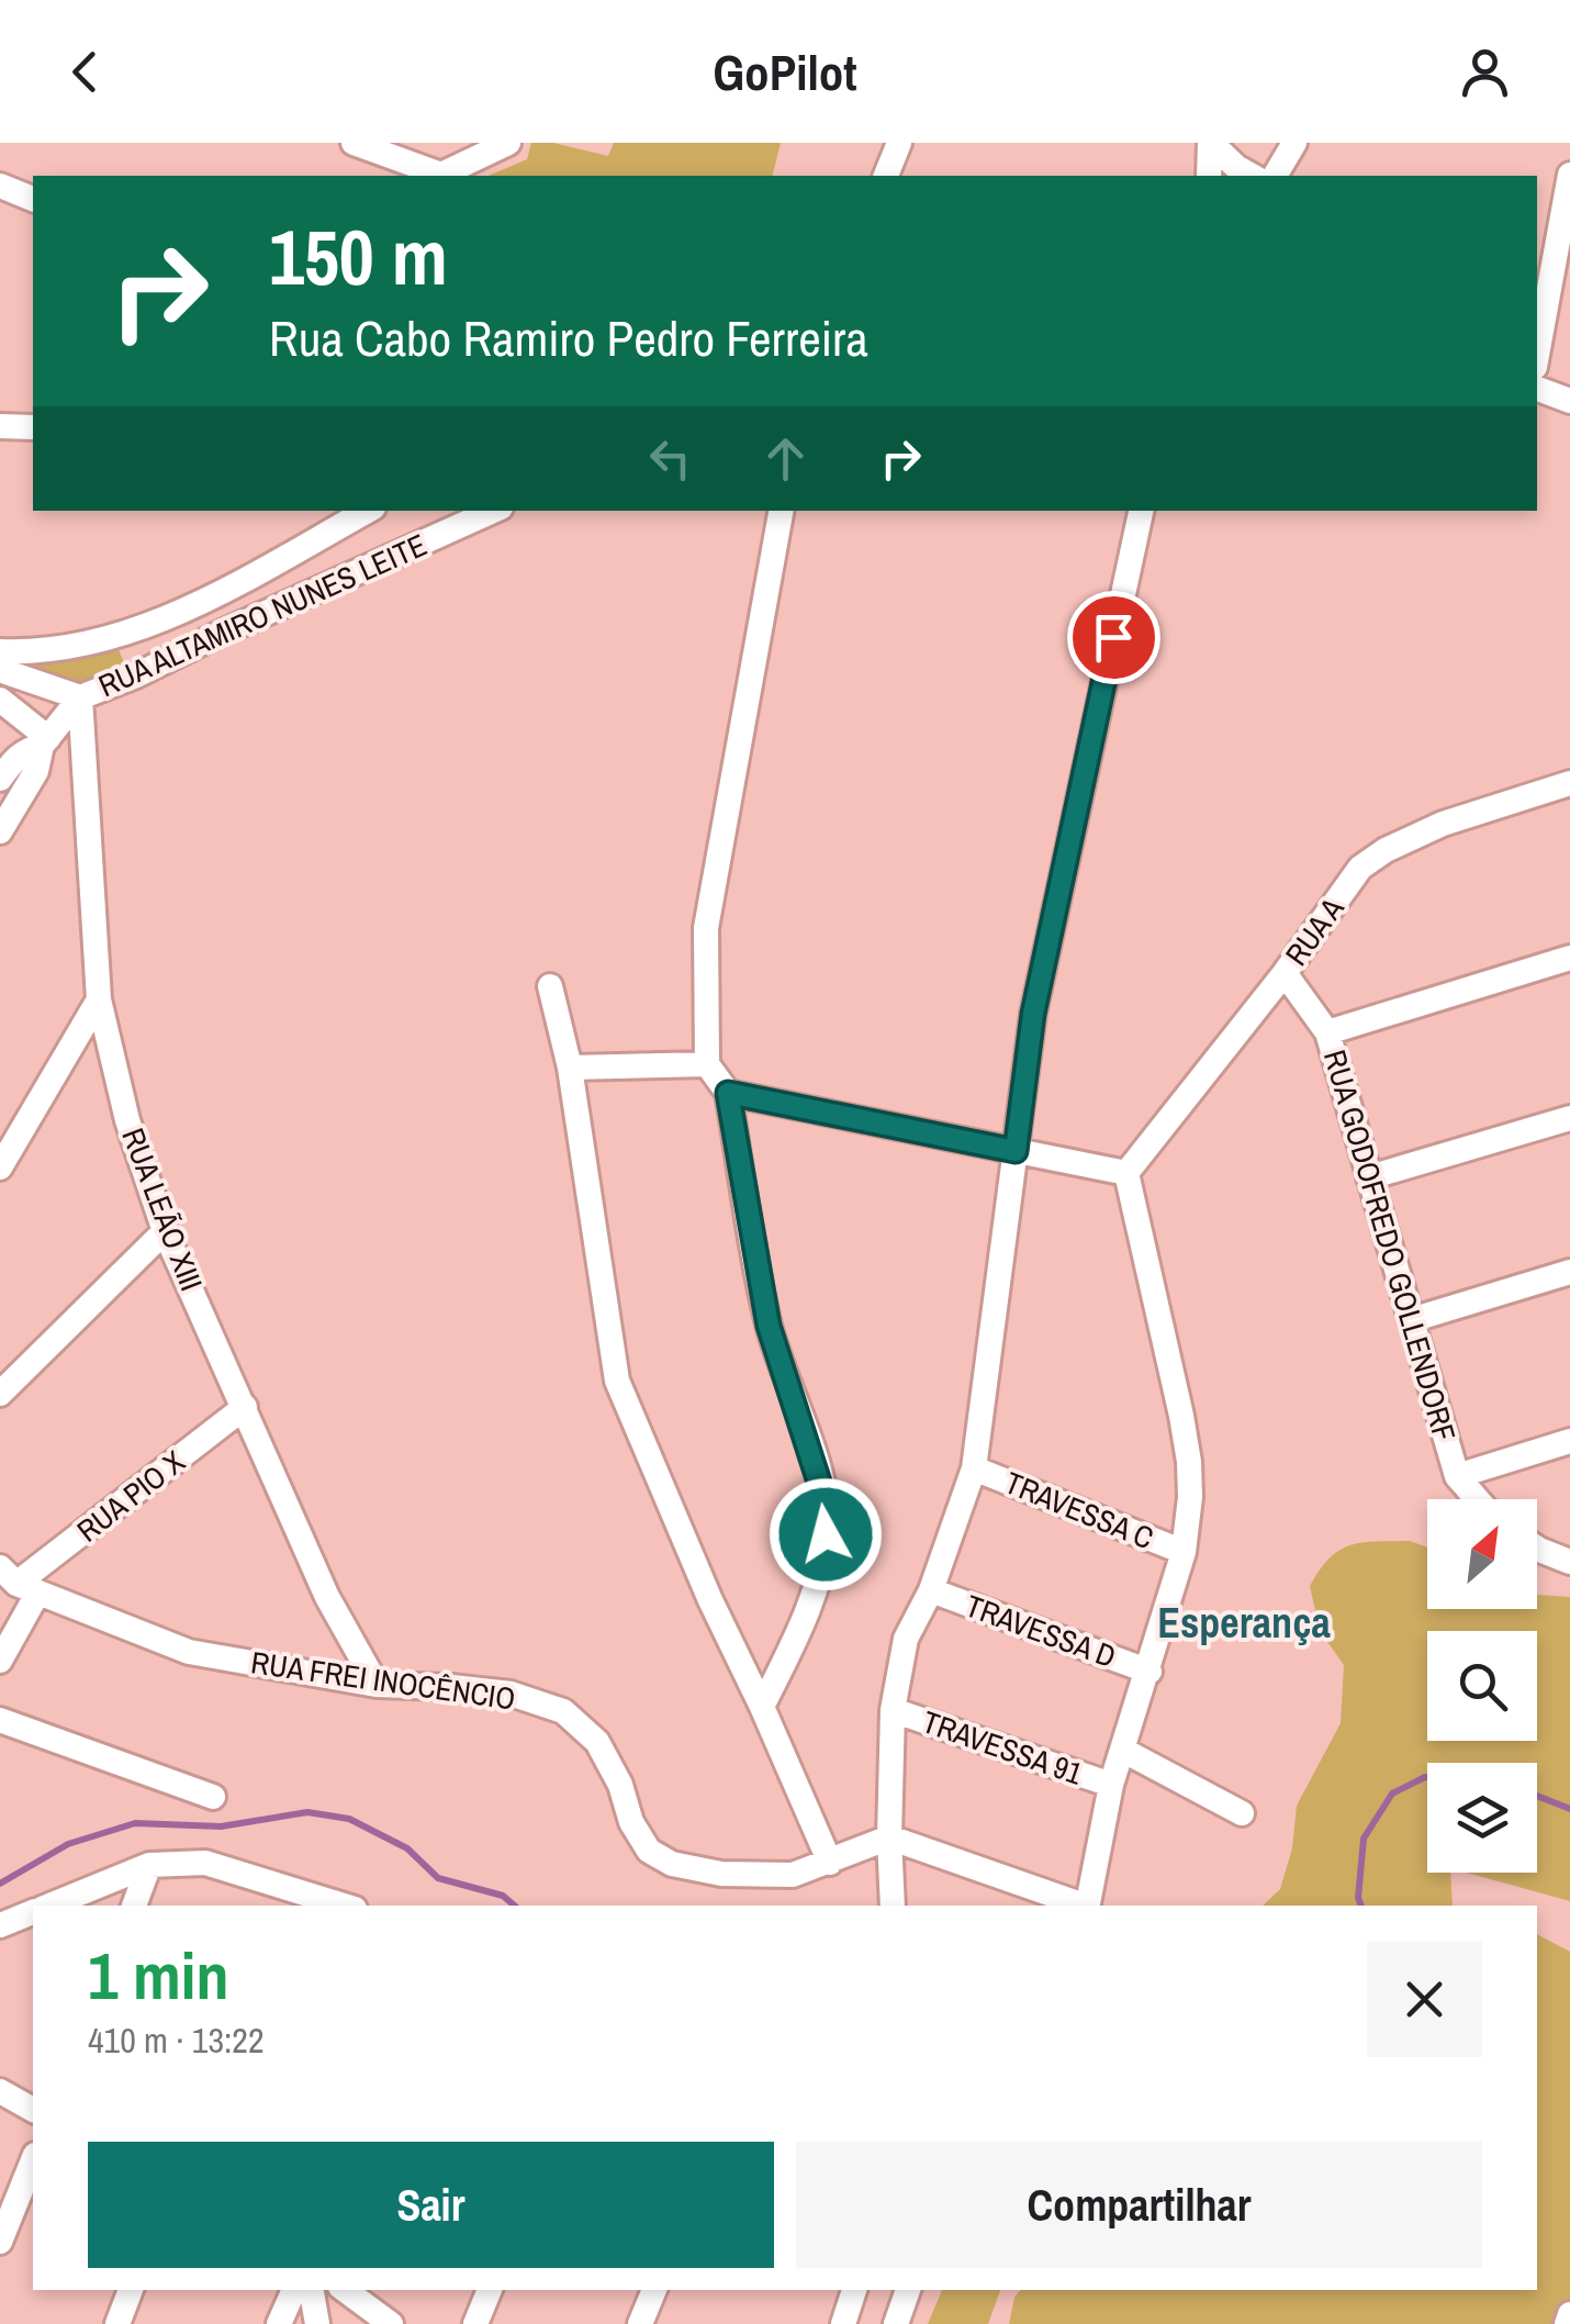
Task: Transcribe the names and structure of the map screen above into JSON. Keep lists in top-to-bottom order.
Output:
{
  "streets": {
    "street": [
      "RUA ALTAMIRO NUNES LEITE",
      "RUA A",
      "RUA LEÃO XIII",
      "RUA GODOFREDO GOLLENDORF",
      "RUA PIO X",
      "TRAVESSA C",
      "TRAVESSA D",
      "RUA FREI INOCÊNCIO",
      "TRAVESSA 91"
    ]
  },
  "crossings": [
    ["RUA ALTAMIRO NUNES LEITE", "RUA LEÃO XIII"],
    ["RUA A", "RUA GODOFREDO GOLLENDORF"],
    ["RUA LEÃO XIII", "RUA PIO X"],
    ["RUA LEÃO XIII", "RUA FREI INOCÊNCIO"],
    ["RUA PIO X", "RUA FREI INOCÊNCIO"]
  ],
  "districts": ["Esperança"],
  "north": "top right",
  "page": {
    "header": "GoPilot",
    "turn": ["150 m", "Rua Cabo Ramiro Pedro Ferreira"],
    "heading": ["1 min", "410 m · 13:22"],
    "buttons": ["Sair", "Compartilhar"]
  }
}
